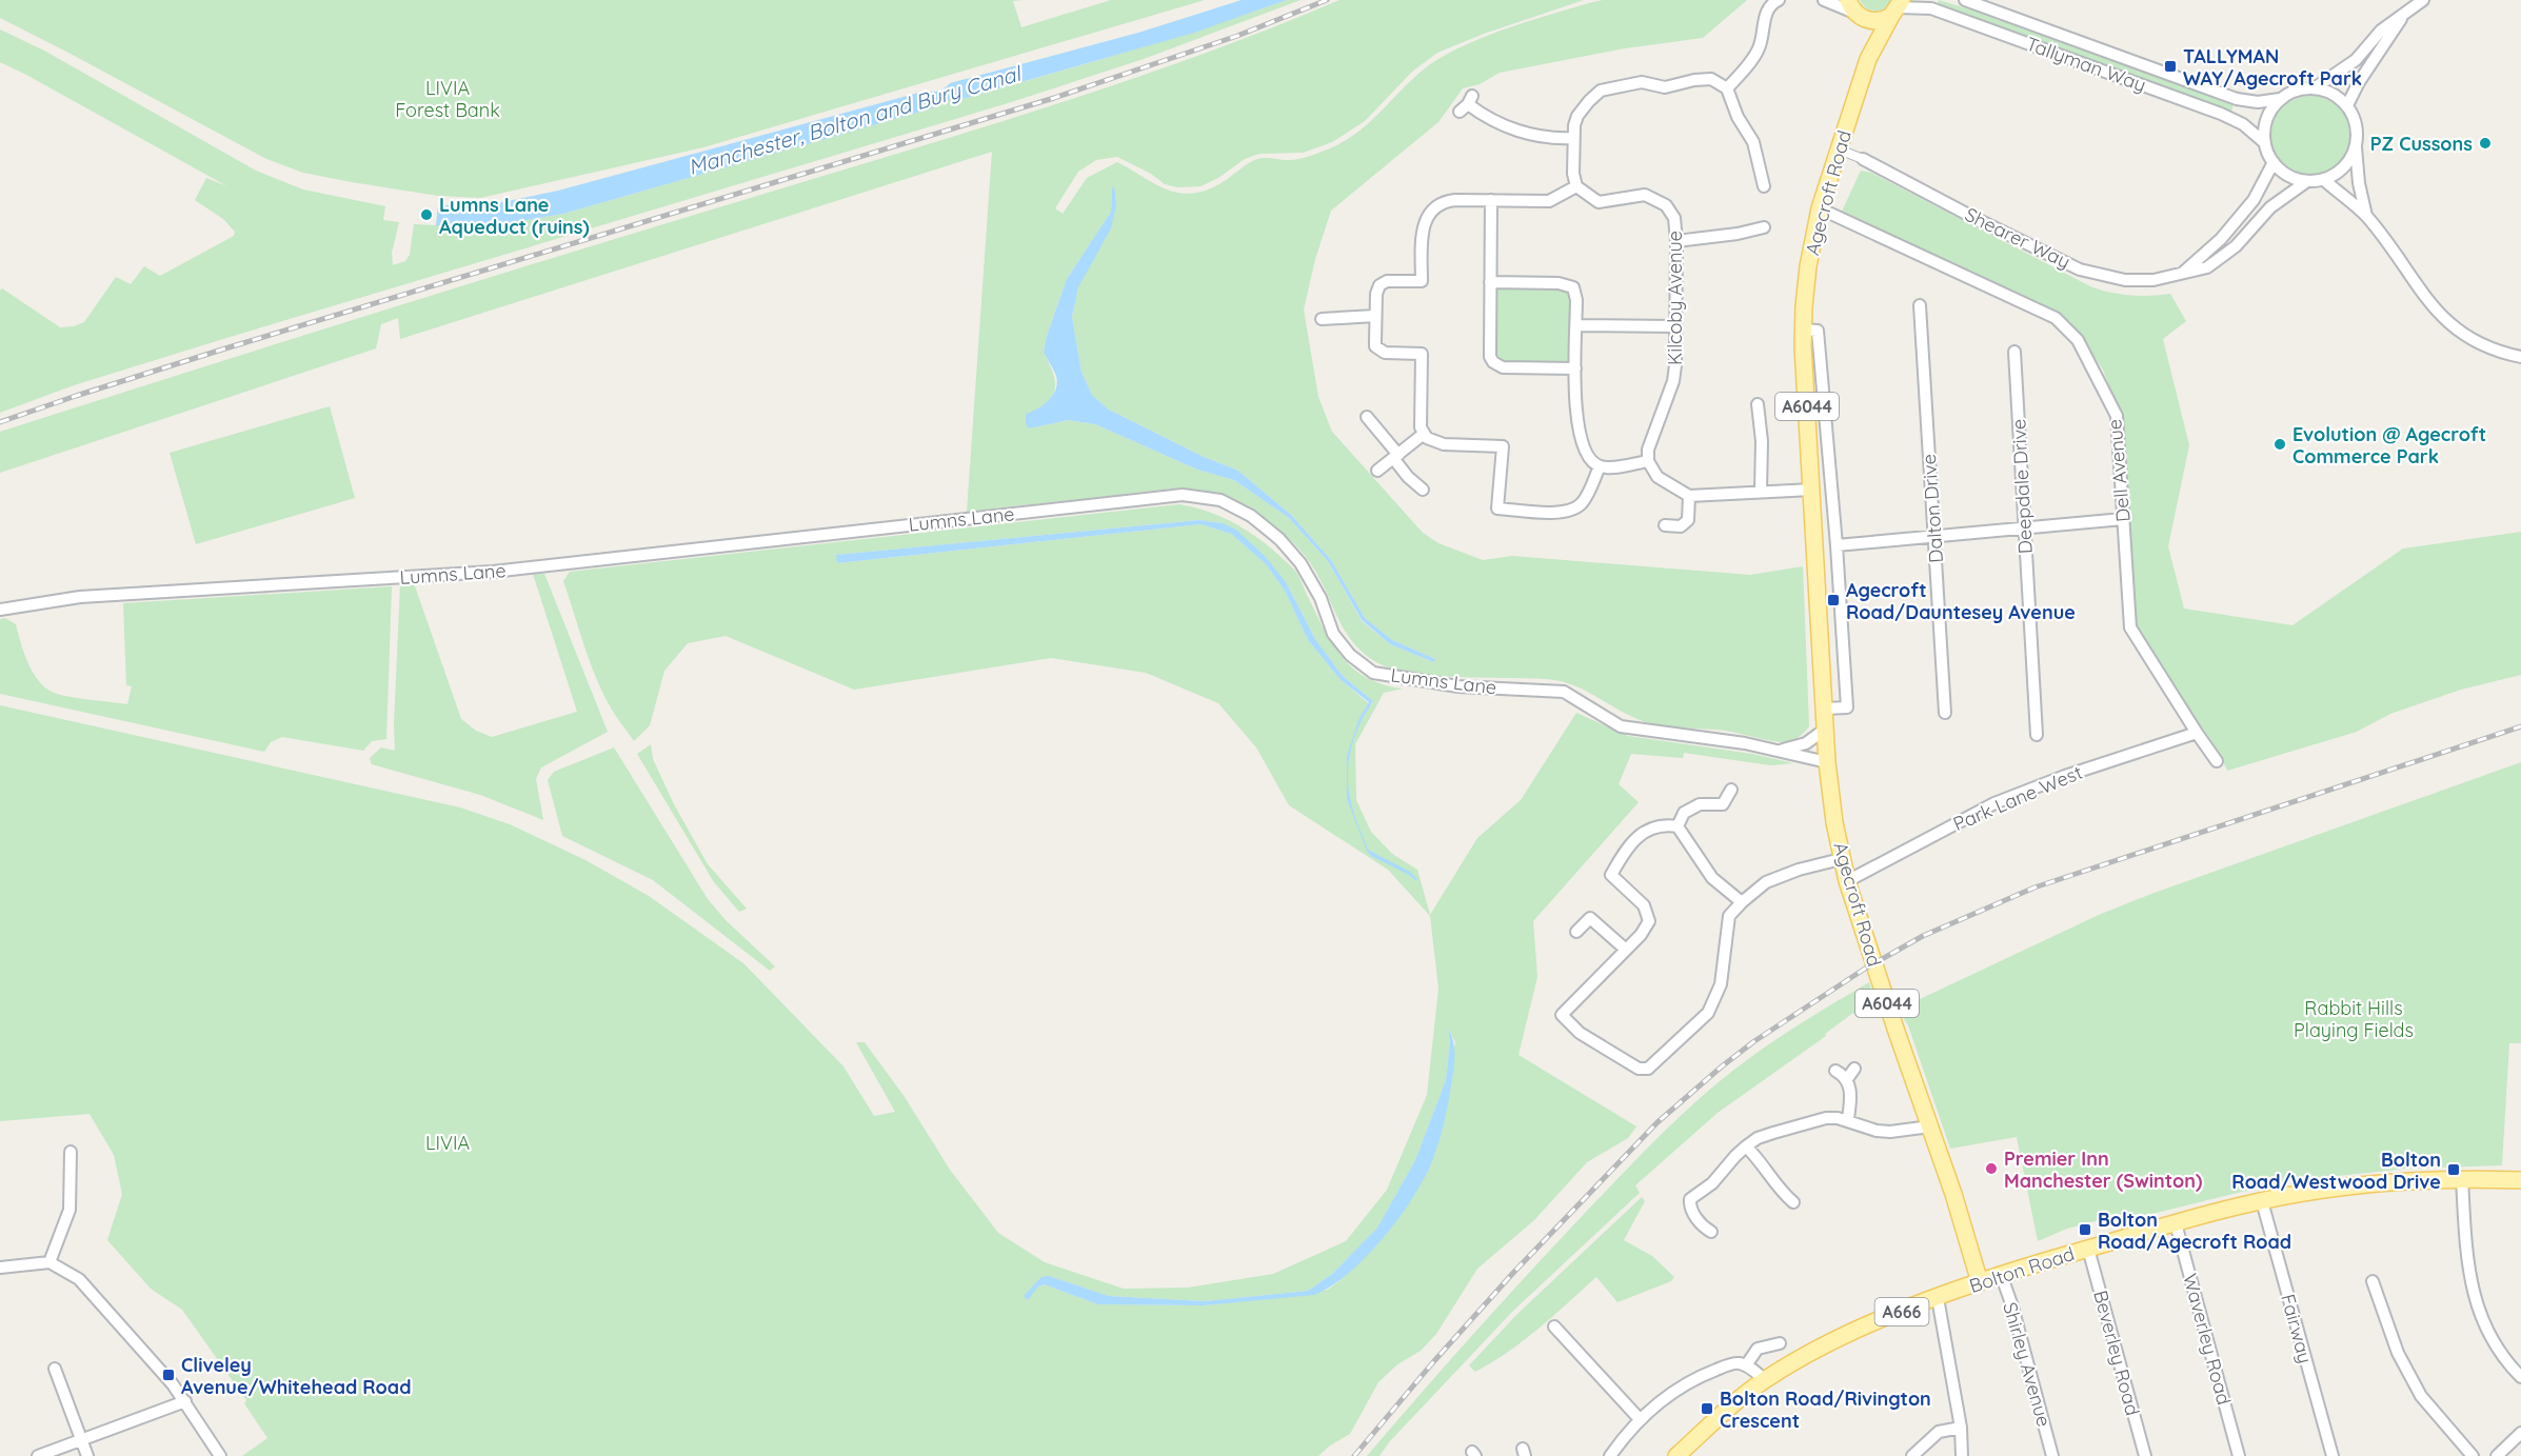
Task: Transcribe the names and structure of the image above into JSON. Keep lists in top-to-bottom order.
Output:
{
  "streets": {
    "main road": [
      "Agecroft Road",
      "A6044",
      "Bolton Road",
      "A666"
    ],
    "street": [
      "Tallyman Way",
      "Shearer Way",
      "Kilcoby Avenue",
      "Dell Avenue",
      "Deepdale Drive",
      "Dalton Drive",
      "Lumns Lane",
      "Park Lane West",
      "Fairway",
      "Waverley Road",
      "Beverley Road",
      "Shirley Avenue"
    ]
  },
  "crossings": [
    ["Tallyman Way", "Agecroft Road"],
    ["Tallyman Way", "Shearer Way"],
    ["Agecroft Road", "Dell Avenue"],
    ["Agecroft Road", "Lumns Lane"],
    ["Agecroft Road", "Park Lane West"],
    ["Agecroft Road", "Bolton Road"],
    ["Dell Avenue", "Park Lane West"],
    ["Bolton Road", "Fairway"],
    ["Bolton Road", "Waverley Road"],
    ["Bolton Road", "Beverley Road"],
    ["Bolton Road", "Shirley Avenue"]
  ],
  "water": ["Manchester, Bolton and Bury Canal"],
  "parks": ["LIVIA Forest Bank", "Rabbit Hills Playing Fields", "LIVIA"],
  "places": {
    "transit": [
      "TALLYMAN WAY/Agecroft Park",
      "Agecroft Road/Dauntesey Avenue",
      "Bolton Road/Westwood Drive",
      "Bolton Road/Agecroft Road",
      "Cliveley Avenue/Whitehead Road",
      "Bolton Road/Rivington Crescent"
    ],
    "other": [
      "PZ Cussons",
      "Lumns Lane Aqueduct (ruins)",
      "Evolution @ Agecroft Commerce Park",
      "Premier Inn Manchester (Swinton)"
    ]
  }
}
